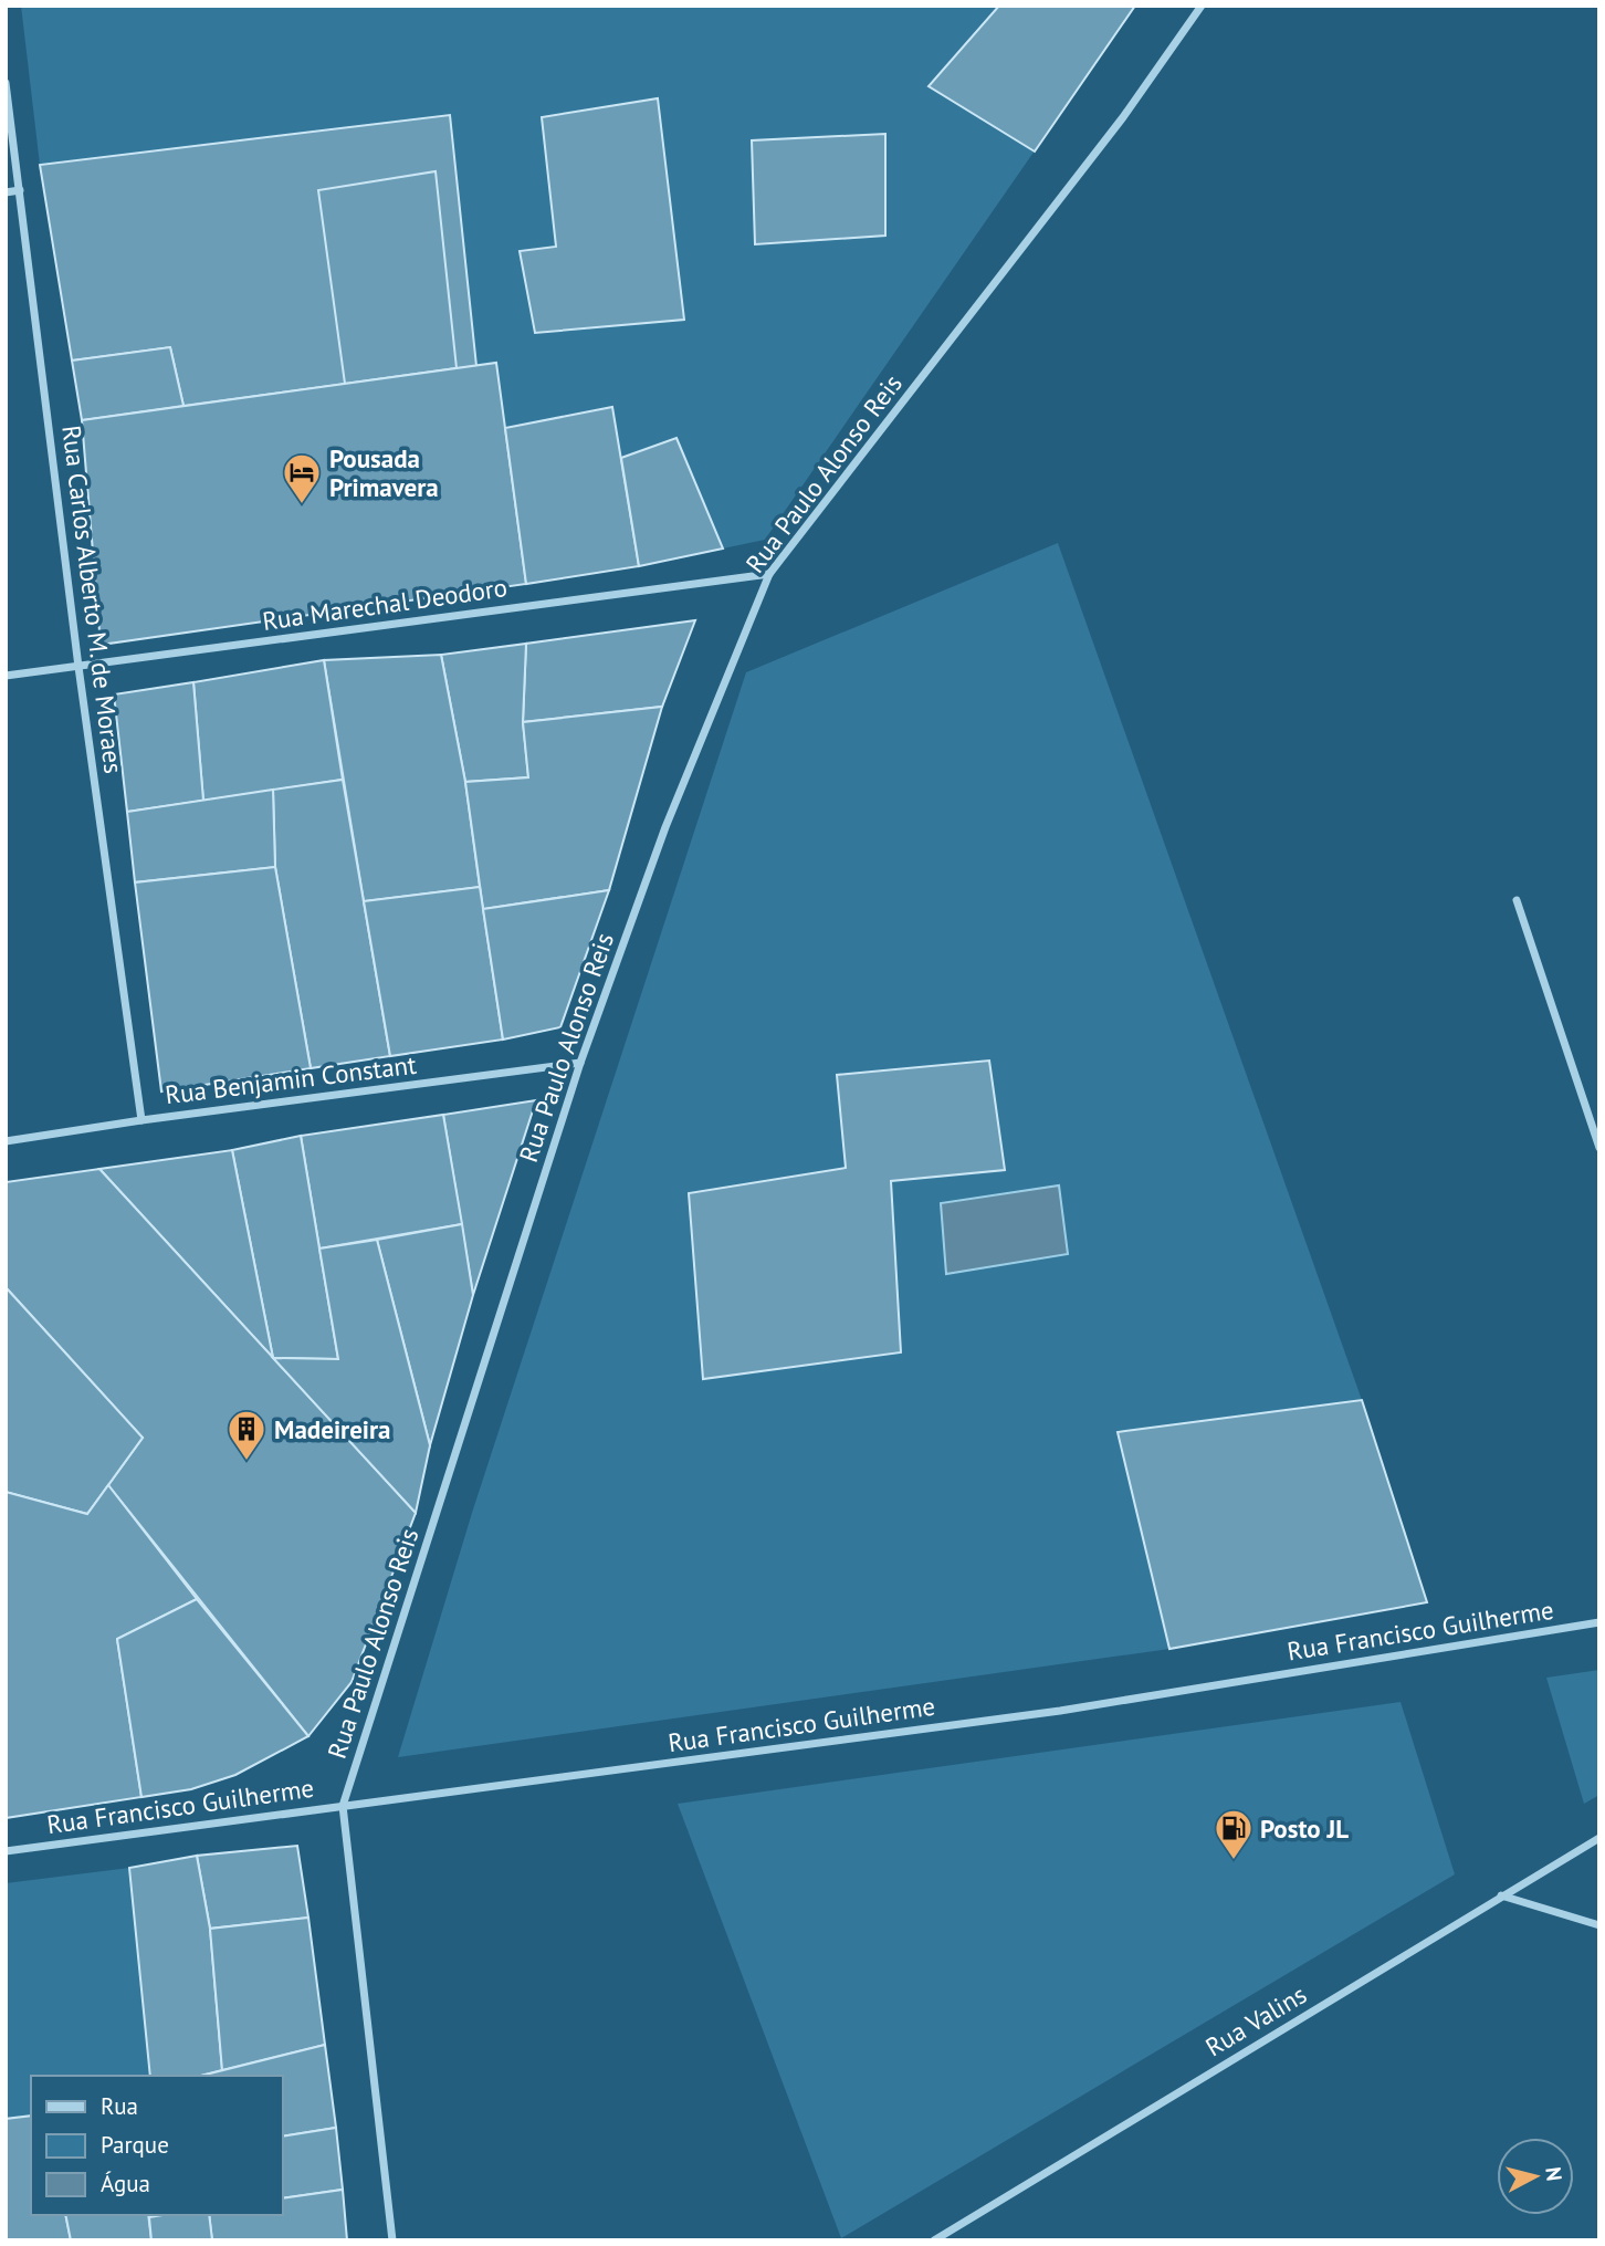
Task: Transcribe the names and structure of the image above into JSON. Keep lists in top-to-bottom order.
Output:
{
  "streets": {
    "street": [
      "Rua Paulo Alonso Reis",
      "Rua Carlos Alberto M. de Moraes",
      "Rua Marechal Deodoro",
      "Rua Benjamin Constant",
      "Rua Francisco Guilherme",
      "Rua Valins"
    ]
  },
  "crossings": [
    ["Rua Paulo Alonso Reis", "Rua Marechal Deodoro"],
    ["Rua Paulo Alonso Reis", "Rua Benjamin Constant"],
    ["Rua Paulo Alonso Reis", "Rua Francisco Guilherme"],
    ["Rua Carlos Alberto M. de Moraes", "Rua Marechal Deodoro"],
    ["Rua Carlos Alberto M. de Moraes", "Rua Benjamin Constant"]
  ],
  "places": {
    "hotel": ["Pousada Primavera"],
    "building": ["Madeireira"],
    "fuel station": ["Posto JL"]
  },
  "legend": ["Rua", "Parque", "Água"],
  "north": "right"
}
